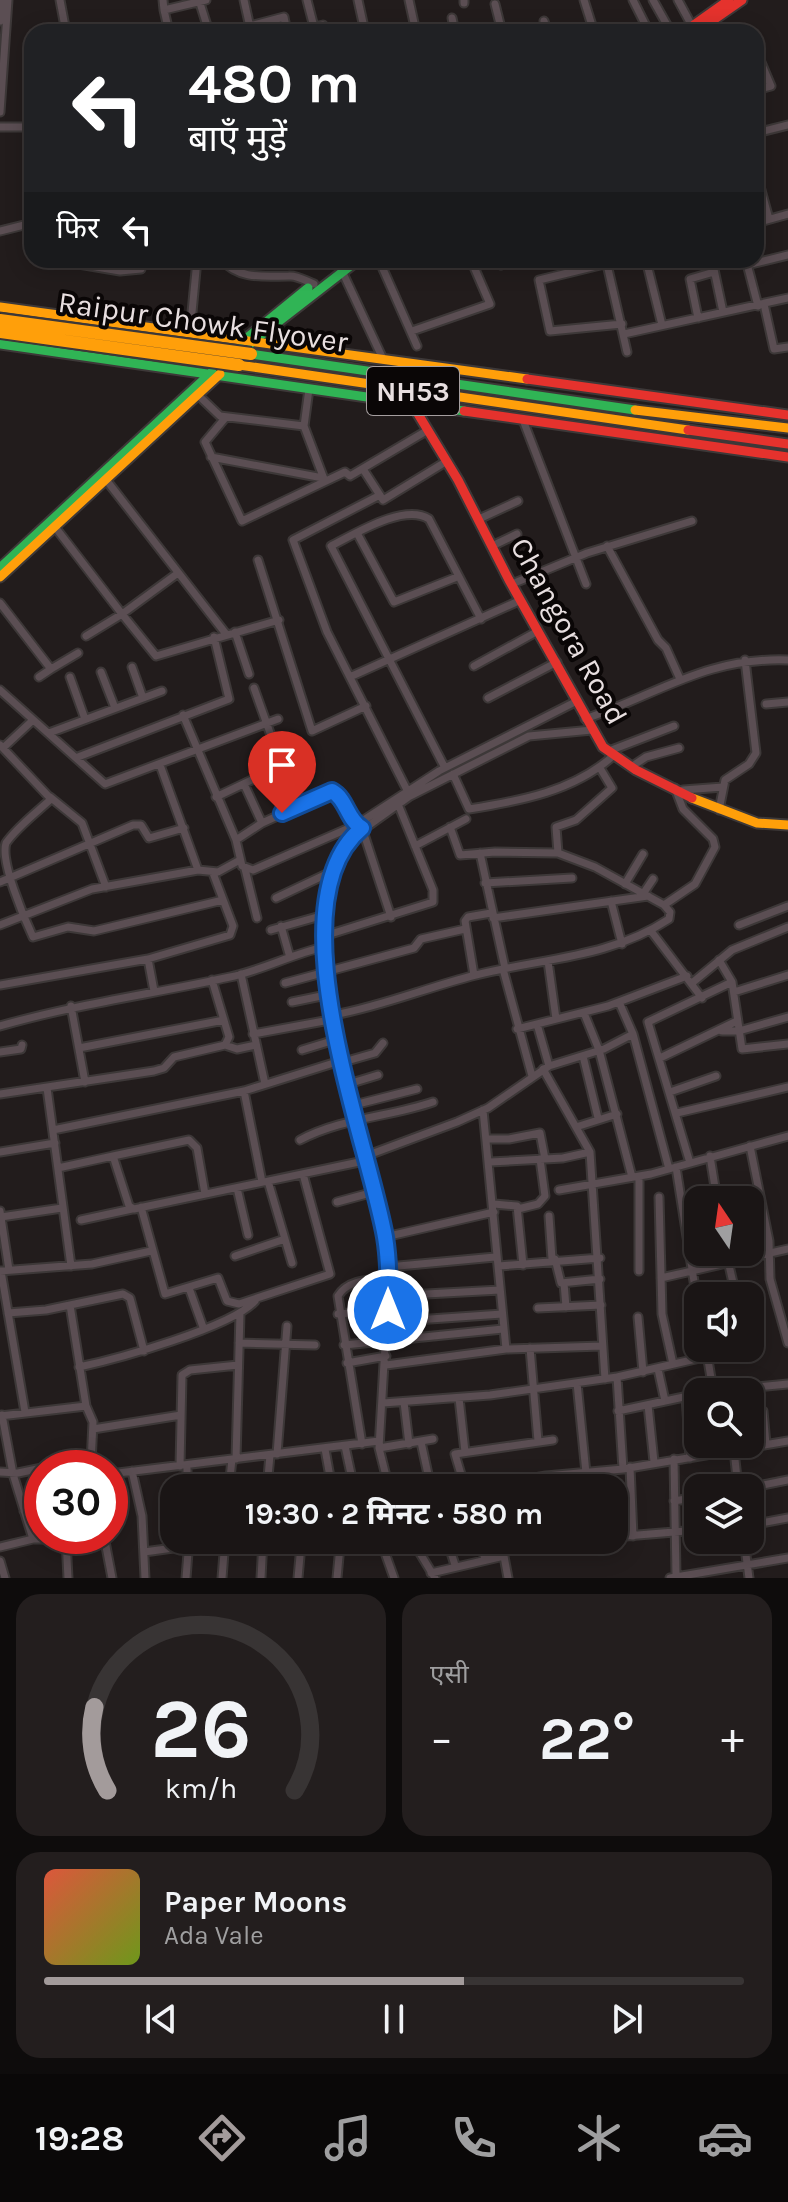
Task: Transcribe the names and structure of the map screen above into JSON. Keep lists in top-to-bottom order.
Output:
{
  "streets": {
    "main road": ["Raipur Chowk Flyover", "NH53", "Changora Road"]
  },
  "crossings": [
    ["Raipur Chowk Flyover", "NH53"]
  ],
  "north": "top",
  "page": {
    "turn": ["480 m", "बाएँ मुड़ें"],
    "then": "फिर",
    "limit": "30",
    "trip": "19:30 · 2 मिनट · 580 m",
    "tile": "एसी",
    "heat": ["−", "22°", "+"],
    "song": ["Paper Moons", "Ada Vale"],
    "tabs": "19:28",
    "gauge": ["26", "km/h"]
  }
}
